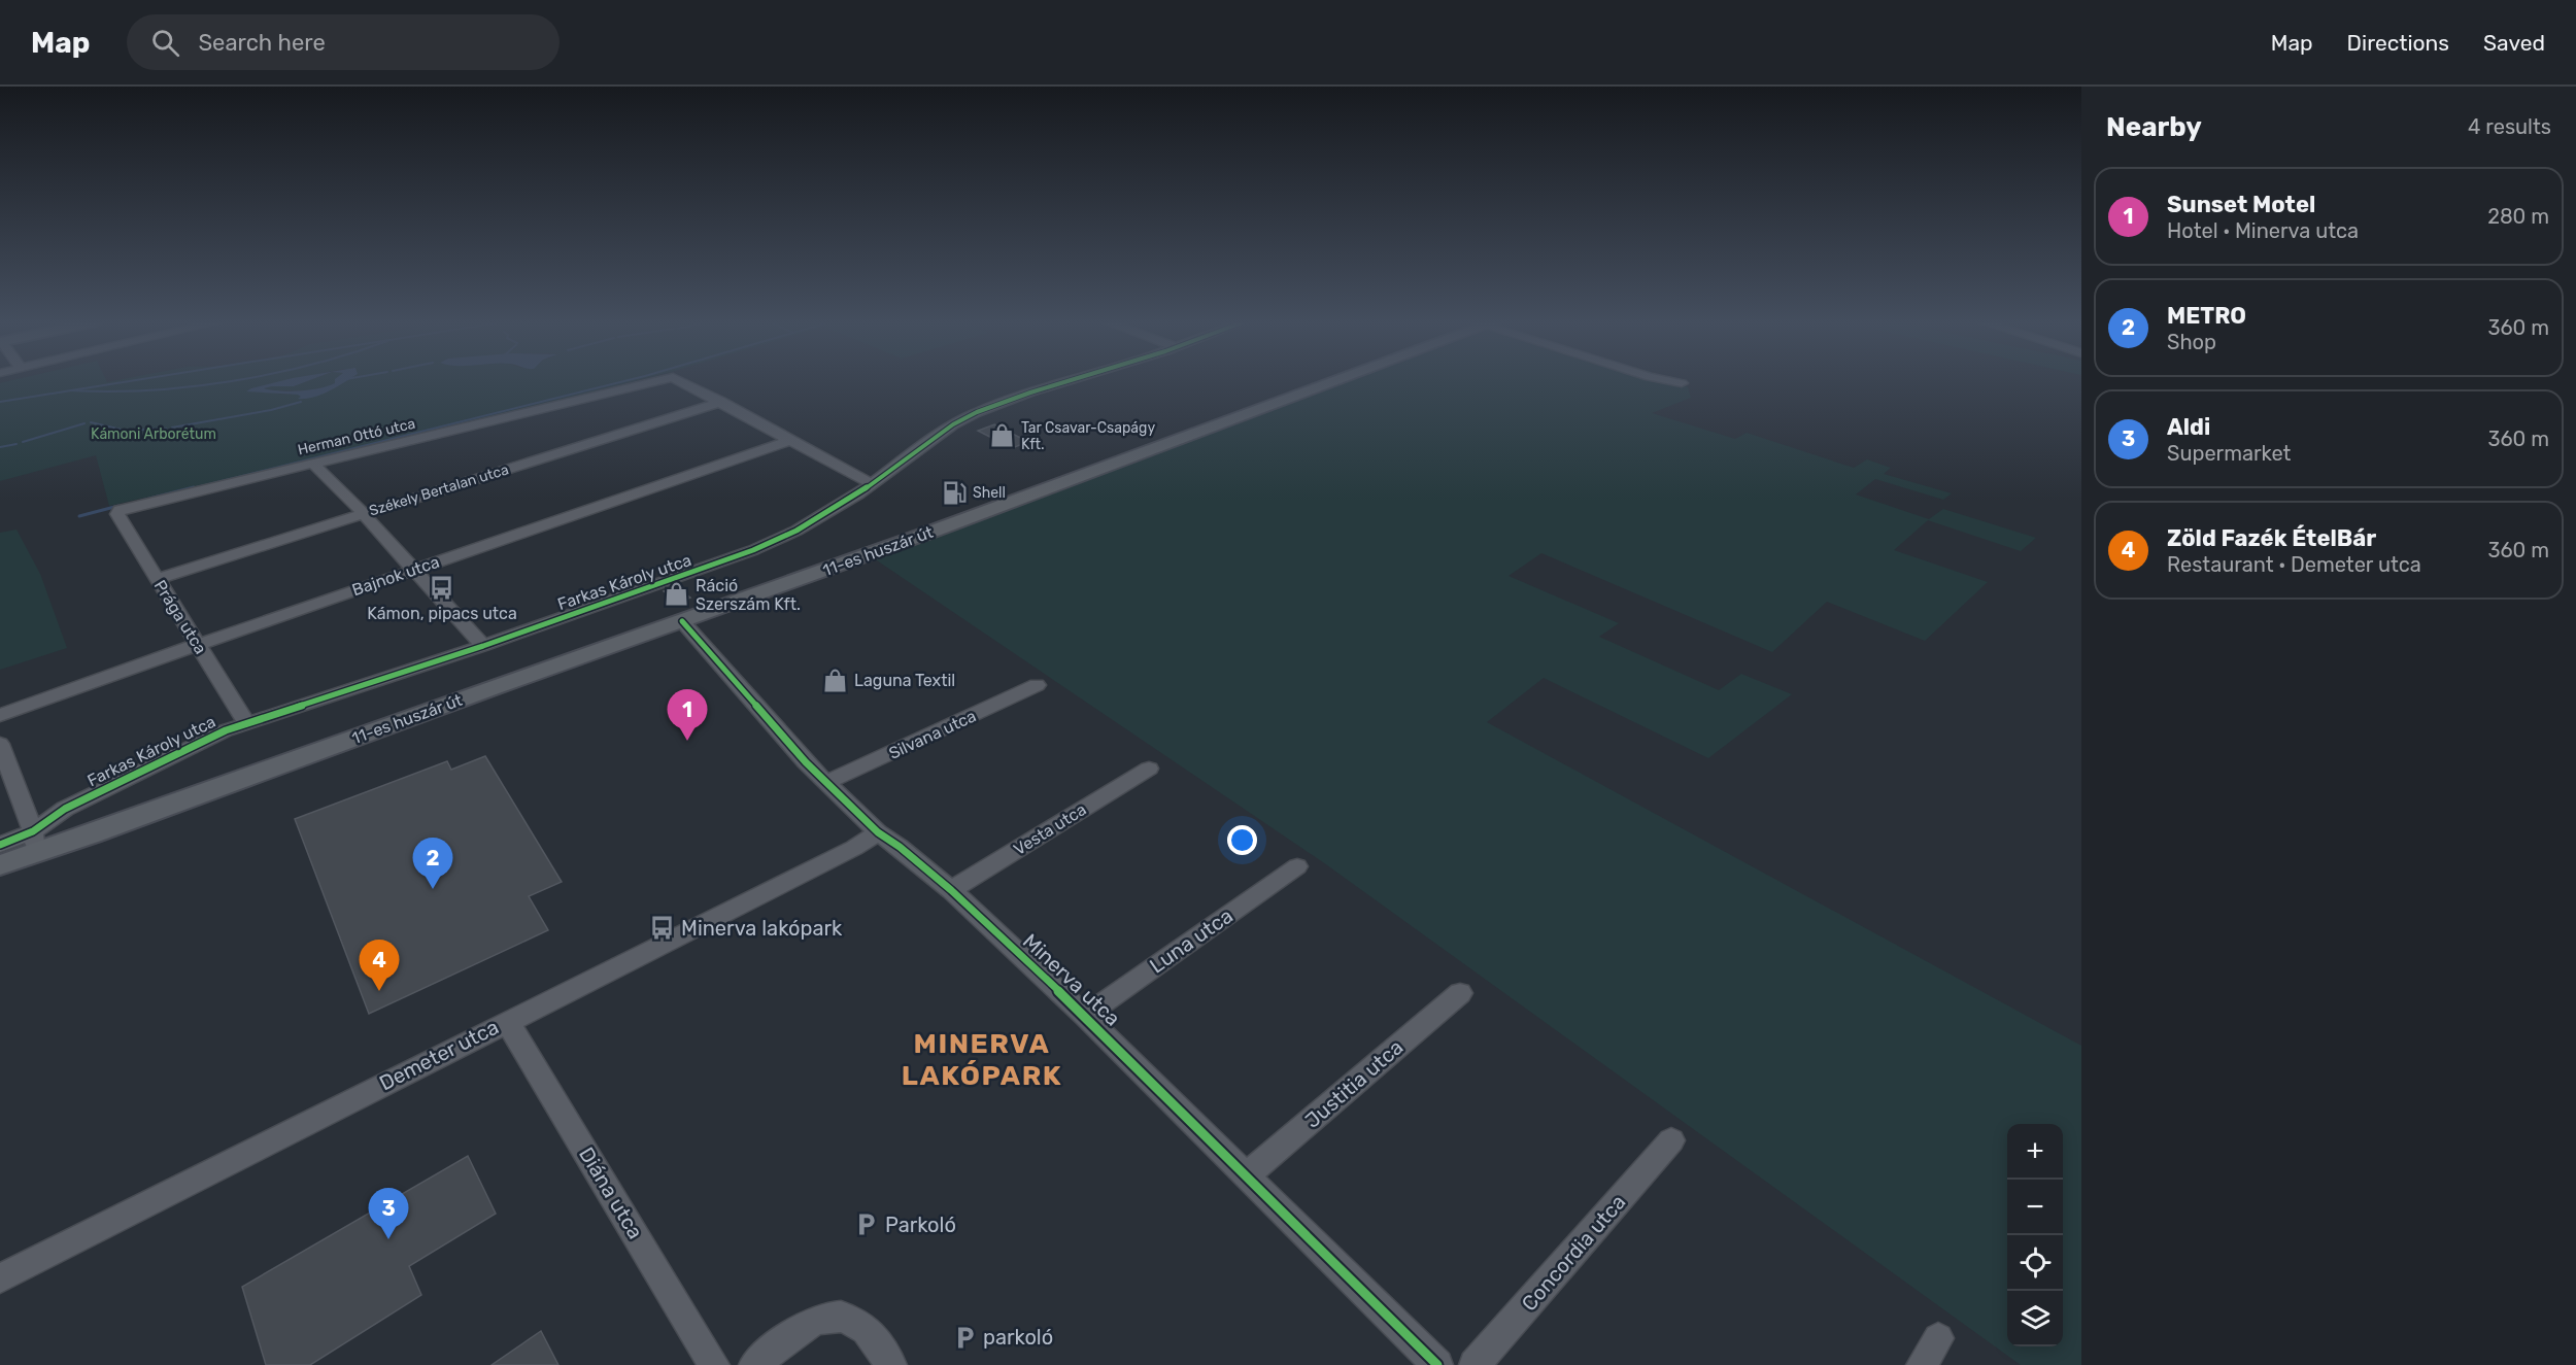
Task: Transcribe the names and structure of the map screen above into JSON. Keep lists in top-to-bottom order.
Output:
{
  "streets": {
    "main road": ["11-es huszár út"],
    "street": [
      "Herman Ottó utca",
      "Székely Bertalan utca",
      "Bajnok utca",
      "Farkas Károly utca",
      "Prága utca",
      "Silvana utca",
      "Vesta utca",
      "Luna utca",
      "Minerva utca",
      "Demeter utca",
      "Justitia utca",
      "Diána utca",
      "Concordia utca"
    ]
  },
  "crossings": [
    ["Herman Ottó utca", "Székely Bertalan utca"],
    ["Herman Ottó utca", "Prága utca"],
    ["Székely Bertalan utca", "Prága utca"],
    ["11-es huszár út", "Farkas Károly utca"],
    ["11-es huszár út", "Minerva utca"],
    ["Bajnok utca", "Prága utca"],
    ["Farkas Károly utca", "Prága utca"],
    ["Silvana utca", "Minerva utca"],
    ["Vesta utca", "Minerva utca"],
    ["Luna utca", "Minerva utca"],
    ["Minerva utca", "Demeter utca"],
    ["Minerva utca", "Justitia utca"],
    ["Demeter utca", "Diána utca"]
  ],
  "districts": ["MINERVA LAKÓPARK"],
  "parks": ["Kámoni Arborétum"],
  "places": {
    "shop": ["Tar Csavar-Csapágy Kft.", "Ráció Szerszám Kft.", "Laguna Textil"],
    "fuel station": ["Shell"],
    "bus stop": ["Kámon, pipacs utca", "Minerva lakópark"],
    "parking": ["Parkoló", "parkoló"]
  },
  "page": {
    "header": "Map",
    "search": "Search here",
    "nav": ["Map", "Directions", "Saved"],
    "heading": ["Nearby", "4 results"],
    "list": [
      {
        "mark": "1",
        "name": "Sunset Motel",
        "note": "Hotel · Minerva utca",
        "value": "280 m"
      },
      {
        "mark": "2",
        "name": "METRO",
        "note": "Shop",
        "value": "360 m"
      },
      {
        "mark": "3",
        "name": "Aldi",
        "note": "Supermarket",
        "value": "360 m"
      },
      {
        "mark": "4",
        "name": "Zöld Fazék ÉtelBár",
        "note": "Restaurant · Demeter utca",
        "value": "360 m"
      }
    ],
    "pins": [
      "1",
      "2",
      "4",
      "3"
    ],
    "map_buttons": ["+", "−"]
  }
}
